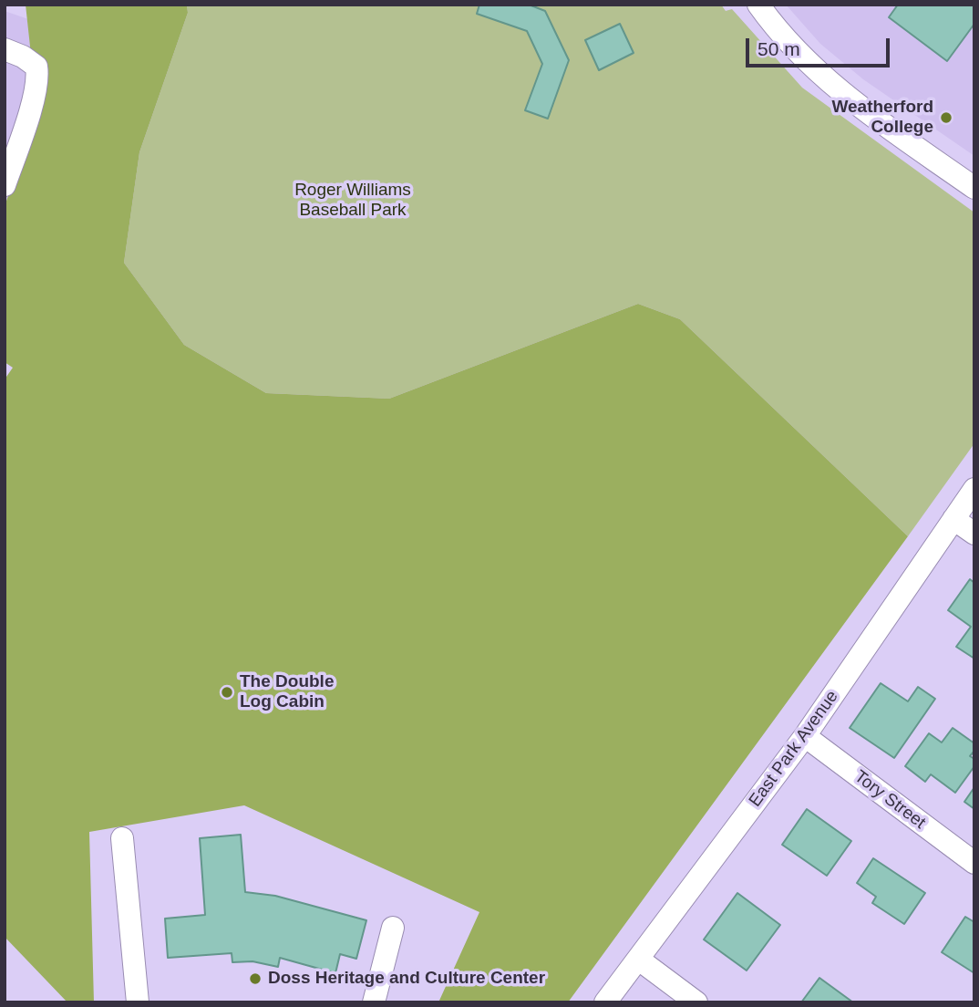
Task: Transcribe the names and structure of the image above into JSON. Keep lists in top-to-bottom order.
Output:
{
  "streets": {
    "street": ["East Park Avenue", "Tory Street"]
  },
  "crossings": [
    ["East Park Avenue", "Tory Street"]
  ],
  "parks": ["Roger Williams Baseball Park"],
  "places": ["Weatherford College", "The Double Log Cabin", "Doss Heritage and Culture Center"],
  "scale_bar": "50 m"
}
